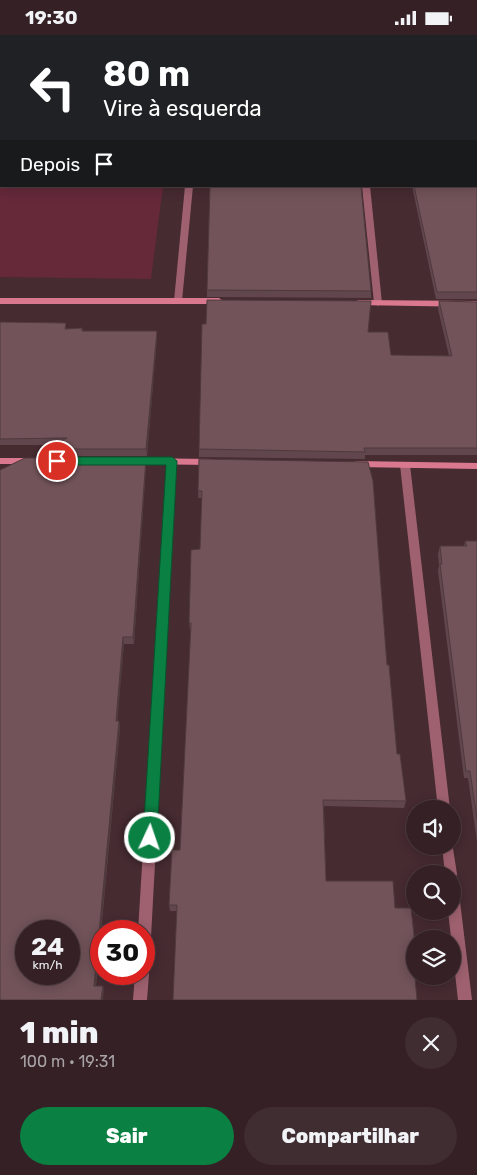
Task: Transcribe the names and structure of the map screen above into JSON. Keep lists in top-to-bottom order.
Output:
{
  "page": {
    "status": "19:30",
    "turn": ["80 m", "Vire à esquerda"],
    "then": "Depois",
    "speed": "24 km/h",
    "limit": "30",
    "heading": ["1 min", "100 m · 19:31"],
    "buttons": ["Sair", "Compartilhar"]
  }
}
